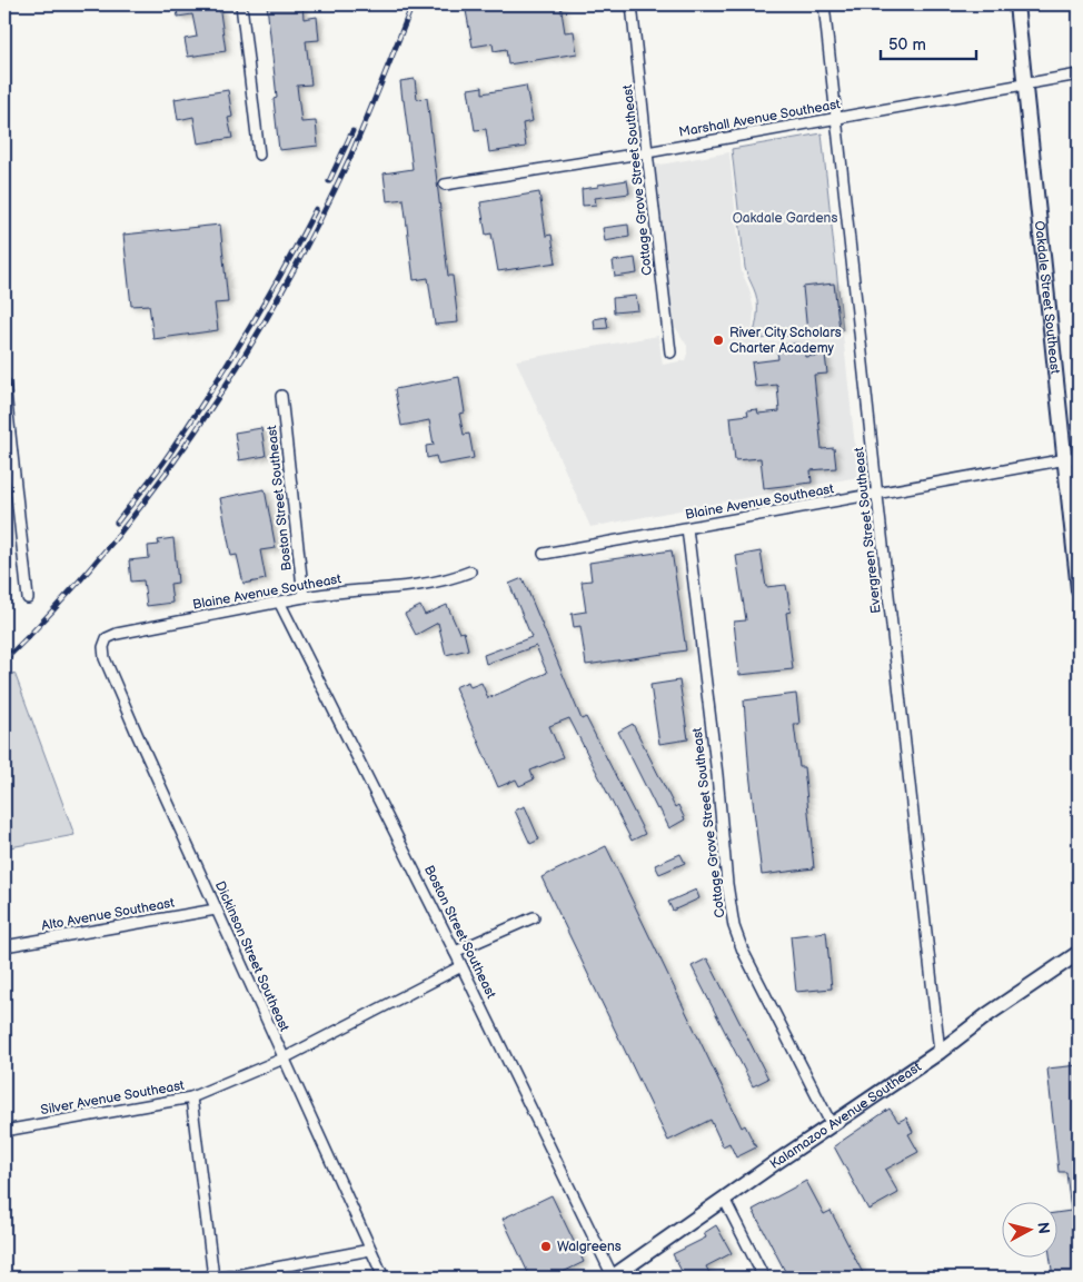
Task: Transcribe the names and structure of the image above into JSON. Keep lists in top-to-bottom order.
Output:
{
  "streets": {
    "street": [
      "Marshall Avenue Southeast",
      "Cottage Grove Street Southeast",
      "Oakdale Street Southeast",
      "Boston Street Southeast",
      "Blaine Avenue Southeast",
      "Evergreen Street Southeast",
      "Alto Avenue Southeast",
      "Dickinson Street Southeast",
      "Silver Avenue Southeast",
      "Kalamazoo Avenue Southeast"
    ]
  },
  "crossings": [
    ["Marshall Avenue Southeast", "Cottage Grove Street Southeast"],
    ["Marshall Avenue Southeast", "Oakdale Street Southeast"],
    ["Marshall Avenue Southeast", "Evergreen Street Southeast"],
    ["Cottage Grove Street Southeast", "Blaine Avenue Southeast"],
    ["Cottage Grove Street Southeast", "Kalamazoo Avenue Southeast"],
    ["Oakdale Street Southeast", "Blaine Avenue Southeast"],
    ["Boston Street Southeast", "Blaine Avenue Southeast"],
    ["Boston Street Southeast", "Silver Avenue Southeast"],
    ["Boston Street Southeast", "Kalamazoo Avenue Southeast"],
    ["Blaine Avenue Southeast", "Evergreen Street Southeast"],
    ["Blaine Avenue Southeast", "Dickinson Street Southeast"],
    ["Evergreen Street Southeast", "Kalamazoo Avenue Southeast"],
    ["Alto Avenue Southeast", "Dickinson Street Southeast"],
    ["Dickinson Street Southeast", "Silver Avenue Southeast"]
  ],
  "parks": ["Oakdale Gardens"],
  "places": ["River City Scholars Charter Academy", "Walgreens"],
  "scale_bar": "50 m",
  "north": "right"
}
